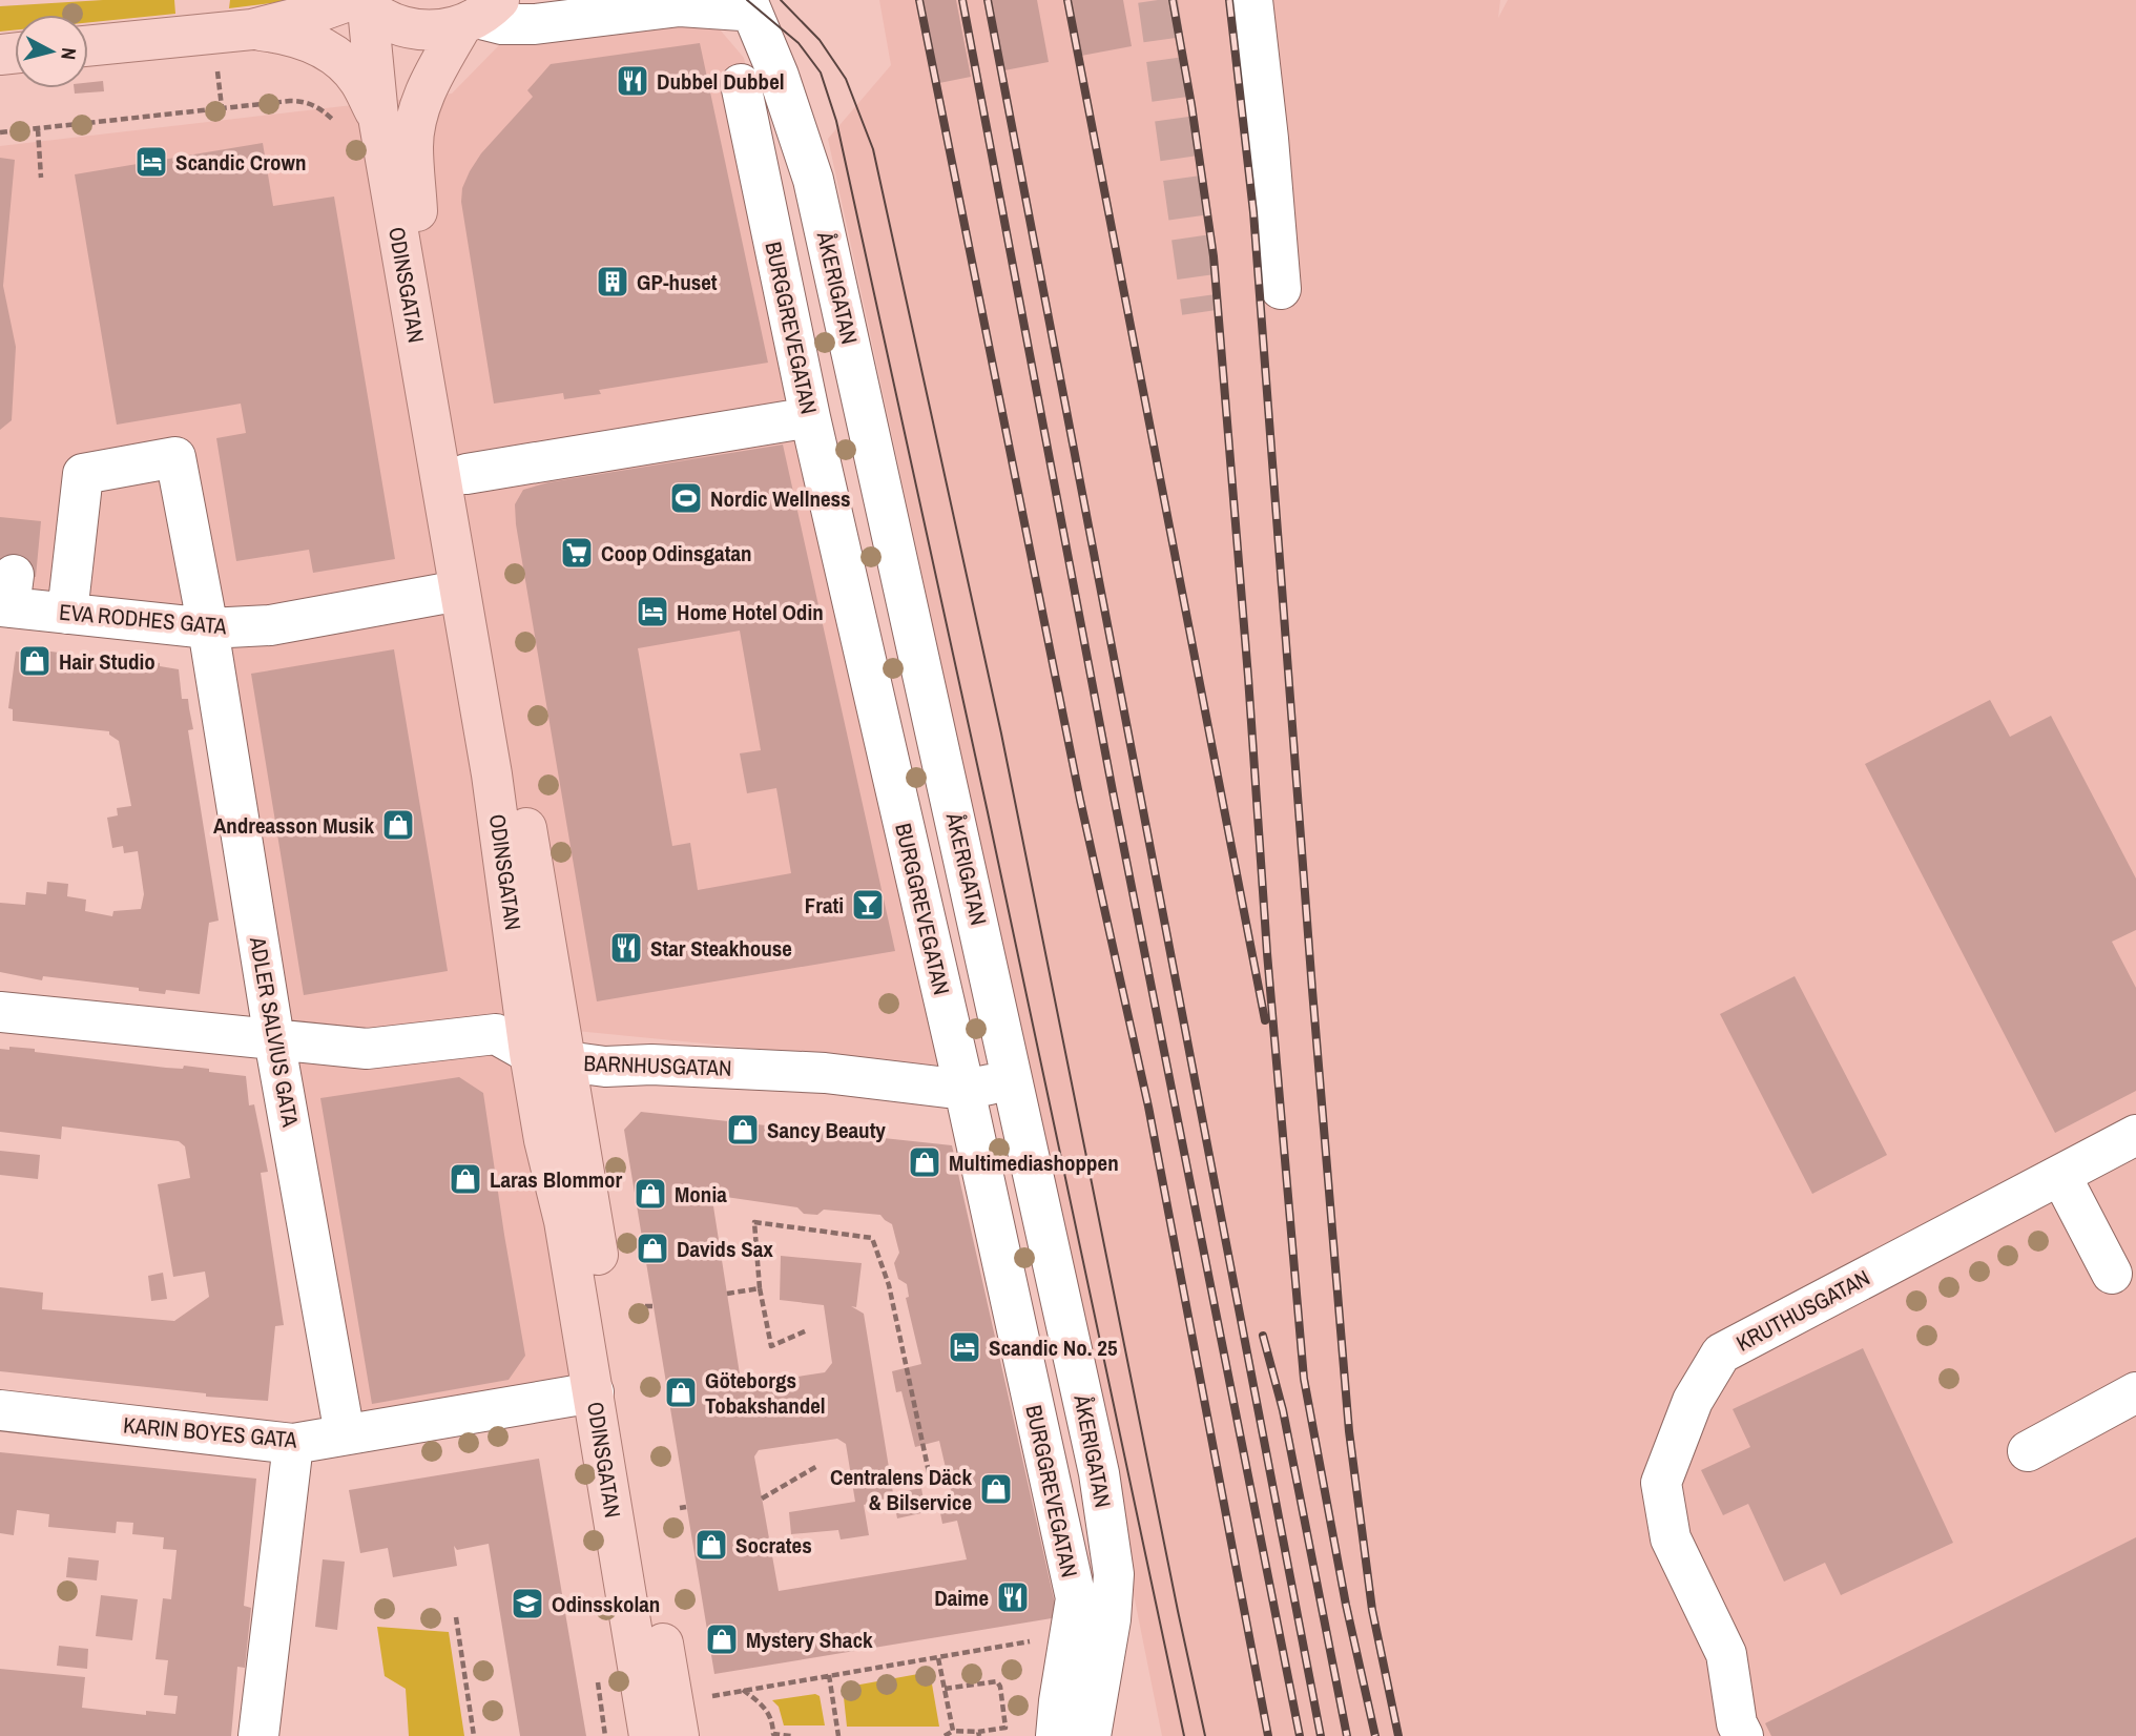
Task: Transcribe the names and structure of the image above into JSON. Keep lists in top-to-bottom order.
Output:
{
  "streets": {
    "main road": ["ODINSGATAN"],
    "street": [
      "ÅKERIGATAN",
      "BURGGREVEGATAN",
      "EVA RODHES GATA",
      "ADLER SALVIUS GATA",
      "BARNHUSGATAN",
      "KRUTHUSGATAN",
      "KARIN BOYES GATA"
    ]
  },
  "crossings": [
    ["ODINSGATAN", "EVA RODHES GATA"],
    ["ODINSGATAN", "BARNHUSGATAN"],
    ["ODINSGATAN", "KARIN BOYES GATA"],
    ["ÅKERIGATAN", "BARNHUSGATAN"],
    ["BURGGREVEGATAN", "BARNHUSGATAN"],
    ["EVA RODHES GATA", "ADLER SALVIUS GATA"],
    ["ADLER SALVIUS GATA", "BARNHUSGATAN"],
    ["ADLER SALVIUS GATA", "KARIN BOYES GATA"]
  ],
  "places": {
    "restaurant": ["Dubbel Dubbel", "Star Steakhouse", "Daime"],
    "hotel": ["Scandic Crown", "Home Hotel Odin", "Scandic No. 25"],
    "building": ["GP-huset"],
    "sports": ["Nordic Wellness"],
    "supermarket": ["Coop Odinsgatan"],
    "shop": [
      "Hair Studio",
      "Andreasson Musik",
      "Sancy Beauty",
      "Multimediashoppen",
      "Laras Blommor",
      "Monia",
      "Davids Sax",
      "Göteborgs Tobakshandel",
      "Centralens Däck & Bilservice",
      "Socrates",
      "Mystery Shack"
    ],
    "bar": ["Frati"],
    "school or university": ["Odinsskolan"]
  },
  "north": "right"
}
